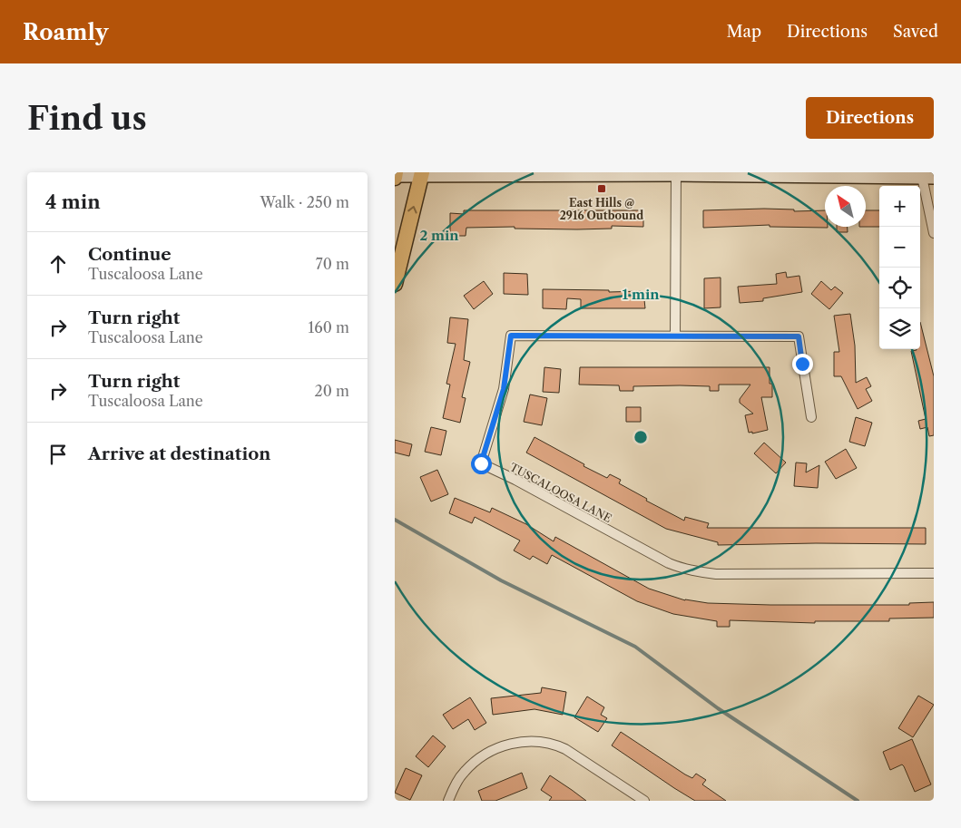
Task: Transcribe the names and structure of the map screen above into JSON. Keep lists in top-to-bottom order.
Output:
{
  "streets": {
    "street": ["TUSCALOOSA LANE"]
  },
  "places": {
    "transit": ["East Hills @ 2916 Outbound"]
  },
  "north": "top left",
  "page": {
    "header": "Roamly",
    "nav": ["Map", "Directions", "Saved"],
    "buttons": "Directions",
    "title": "Find us",
    "heading": ["4 min", "Walk · 250 m"],
    "map_buttons": ["+", "−"],
    "list": [
      ["Continue", "Tuscaloosa Lane", "70 m"],
      ["Turn right", "Tuscaloosa Lane", "160 m"],
      ["Turn right", "Tuscaloosa Lane", "20 m"],
      "Arrive at destination"
    ]
  },
  "rings": ["2 min", "1 min"]
}
